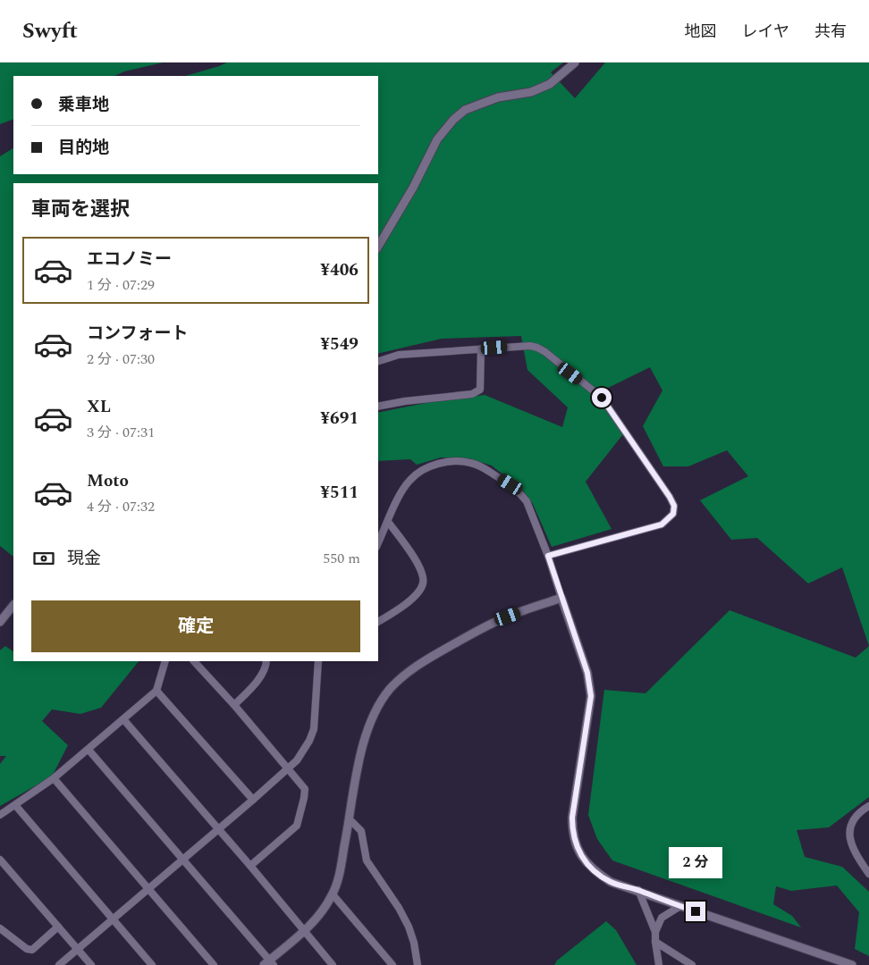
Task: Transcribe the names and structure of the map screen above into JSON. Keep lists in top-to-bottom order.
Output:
{
  "page": {
    "header": "Swyft",
    "nav": ["地図", "レイヤ", "共有"],
    "banner": ["乗車地", "目的地"],
    "heading": "車両を選択",
    "list": [
      {
        "name": "エコノミー",
        "note": "1 分 · 07:29",
        "value": "¥406"
      },
      {
        "name": "コンフォート",
        "note": "2 分 · 07:30",
        "value": "¥549"
      },
      {
        "name": "XL",
        "note": "3 分 · 07:31",
        "value": "¥691"
      },
      {
        "name": "Moto",
        "note": "4 分 · 07:32",
        "value": "¥511"
      }
    ],
    "pay": ["現金", "550 m"],
    "buttons": "確定",
    "bubble": "2 分"
  }
}
